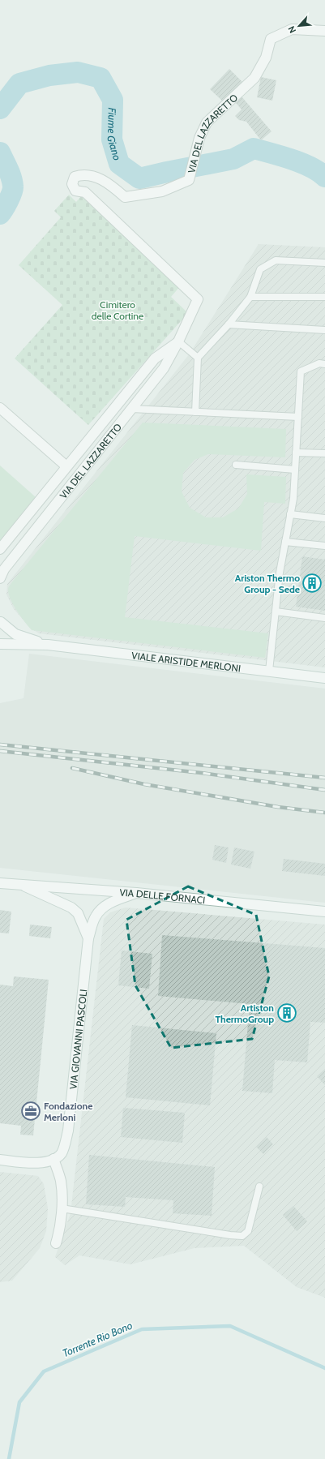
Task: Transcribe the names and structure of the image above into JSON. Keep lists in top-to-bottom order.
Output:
{
  "streets": {
    "street": [
      "VIA DEL LAZZARETTO",
      "VIALE ARISTIDE MERLONI",
      "VIA DELLE FORNACI",
      "VIA GIOVANNI PASCOLI"
    ]
  },
  "crossings": [
    ["VIA DELLE FORNACI", "VIA GIOVANNI PASCOLI"]
  ],
  "water": ["Fiume Giano", "Torrente Rio Bono"],
  "parks": ["Cimitero delle Cortine"],
  "places": {
    "building": ["Ariston Thermo Group - Sede", "Artiston ThermoGroup"],
    "office": ["Fondazione Merloni"]
  },
  "north": "bottom left"
}
